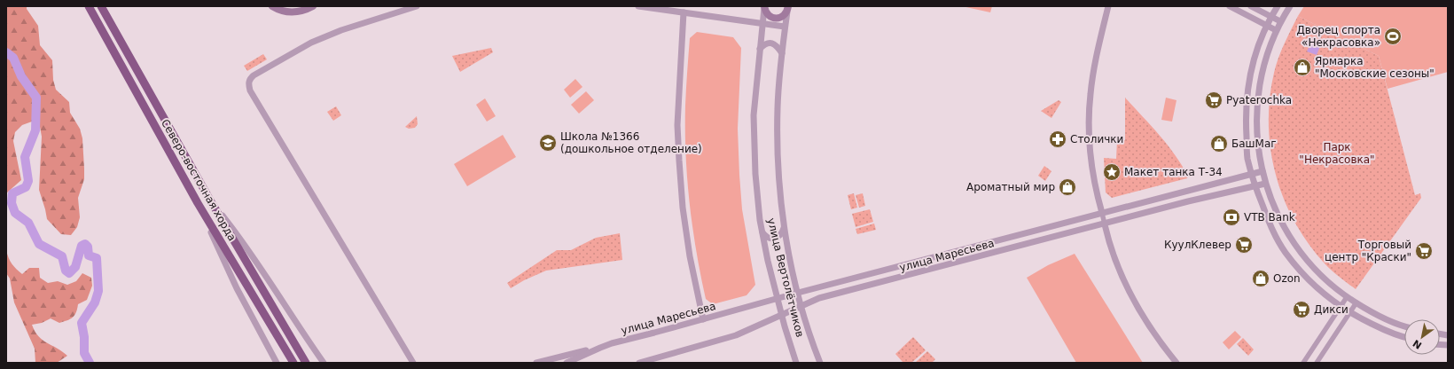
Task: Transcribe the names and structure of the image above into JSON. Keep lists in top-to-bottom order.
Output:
{
  "streets": {
    "highway": ["Северо-восточная хорда"],
    "street": ["улица Маресьева", "улица Вертолётчиков"]
  },
  "crossings": [
    ["улица Маресьева", "улица Вертолётчиков"]
  ],
  "parks": ["Парк \"Некрасовка\""],
  "places": {
    "sports": ["Дворец спорта «Некрасовка»"],
    "shop": [
      "Ярмарка \"Московские сезоны\"",
      "БашМаг",
      "Ароматный мир",
      "Ozon"
    ],
    "supermarket": [
      "Pyaterochka",
      "КуулКлевер",
      "Торговый центр \"Краски\"",
      "Дикси"
    ],
    "pharmacy": ["Столички"],
    "school or university": ["Школа №1366 (дошкольное отделение)"],
    "place": ["Макет танка Т-34"],
    "bank": ["VTB Bank"]
  },
  "north": "bottom left"
}
